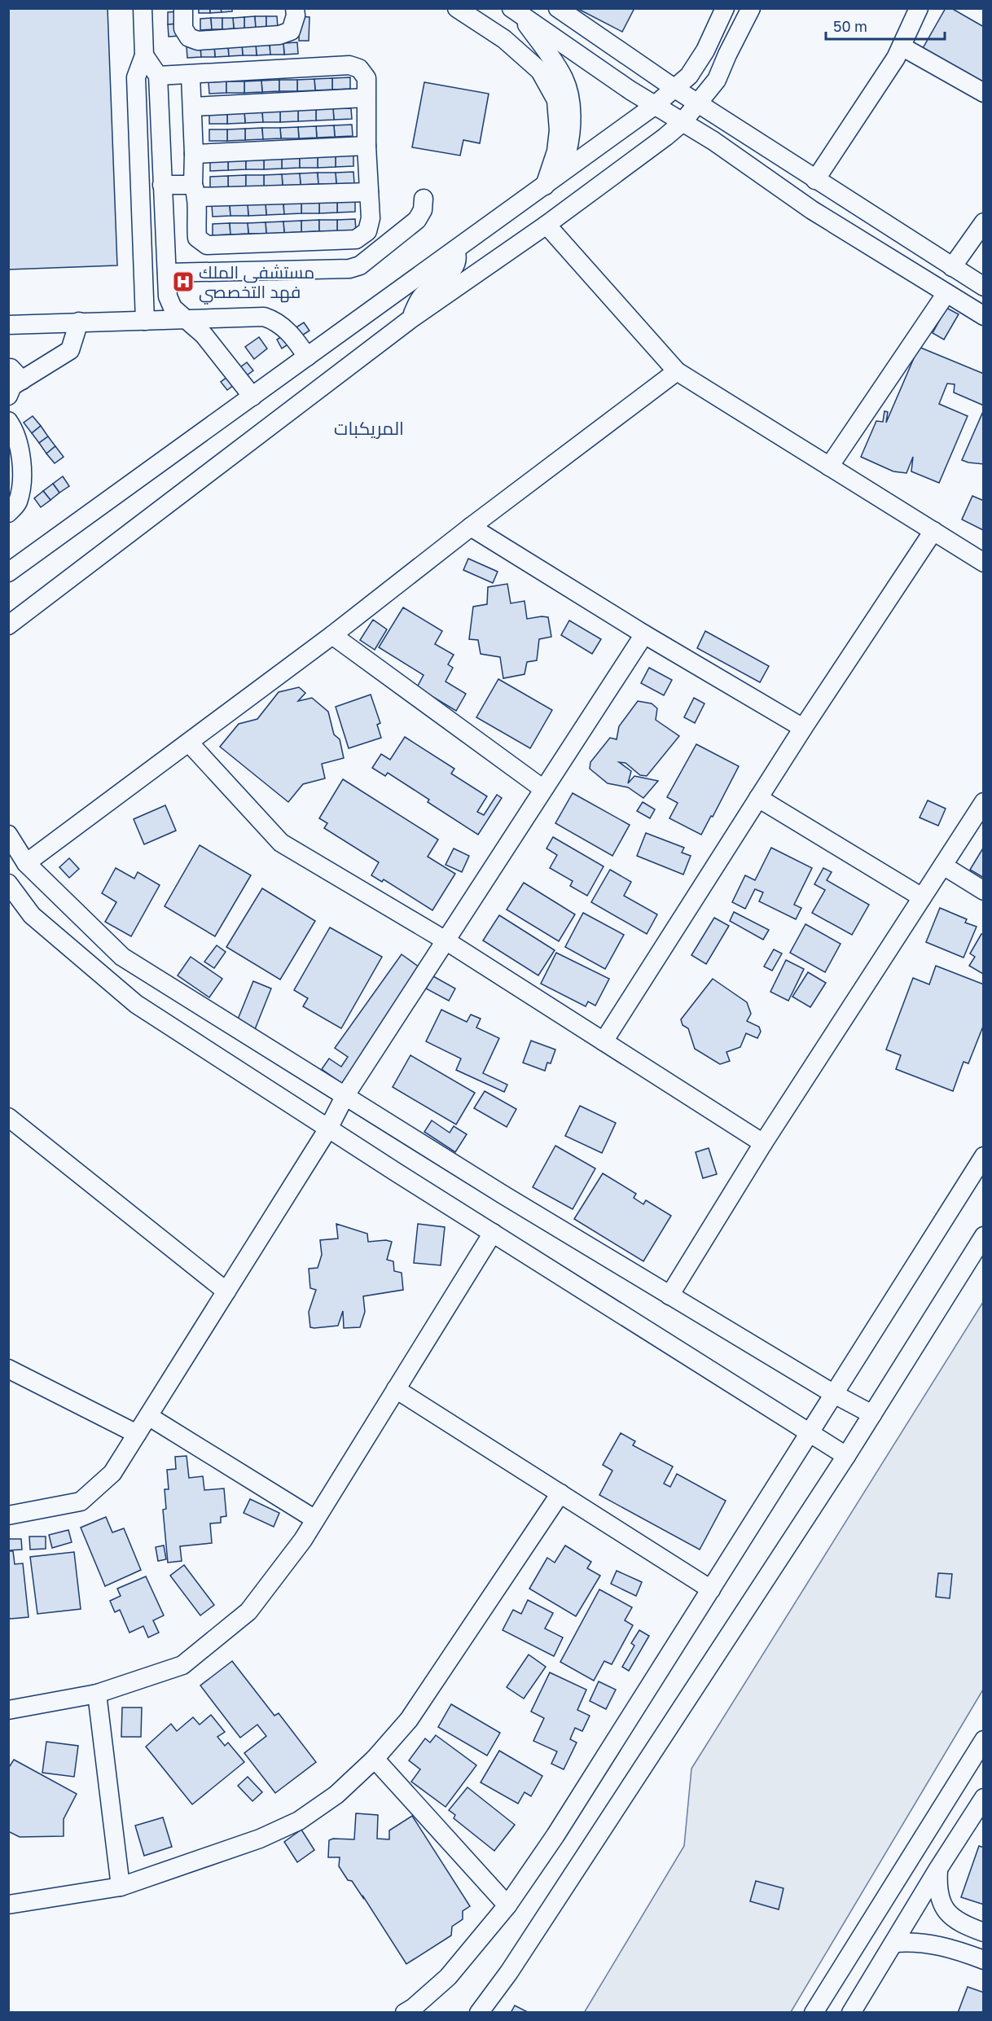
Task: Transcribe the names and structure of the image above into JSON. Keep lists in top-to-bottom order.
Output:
{
  "districts": ["المريكبات"],
  "places": {
    "hospital": ["مستشفى الملك فهد التخصصي"]
  },
  "scale_bar": "50 m"
}
